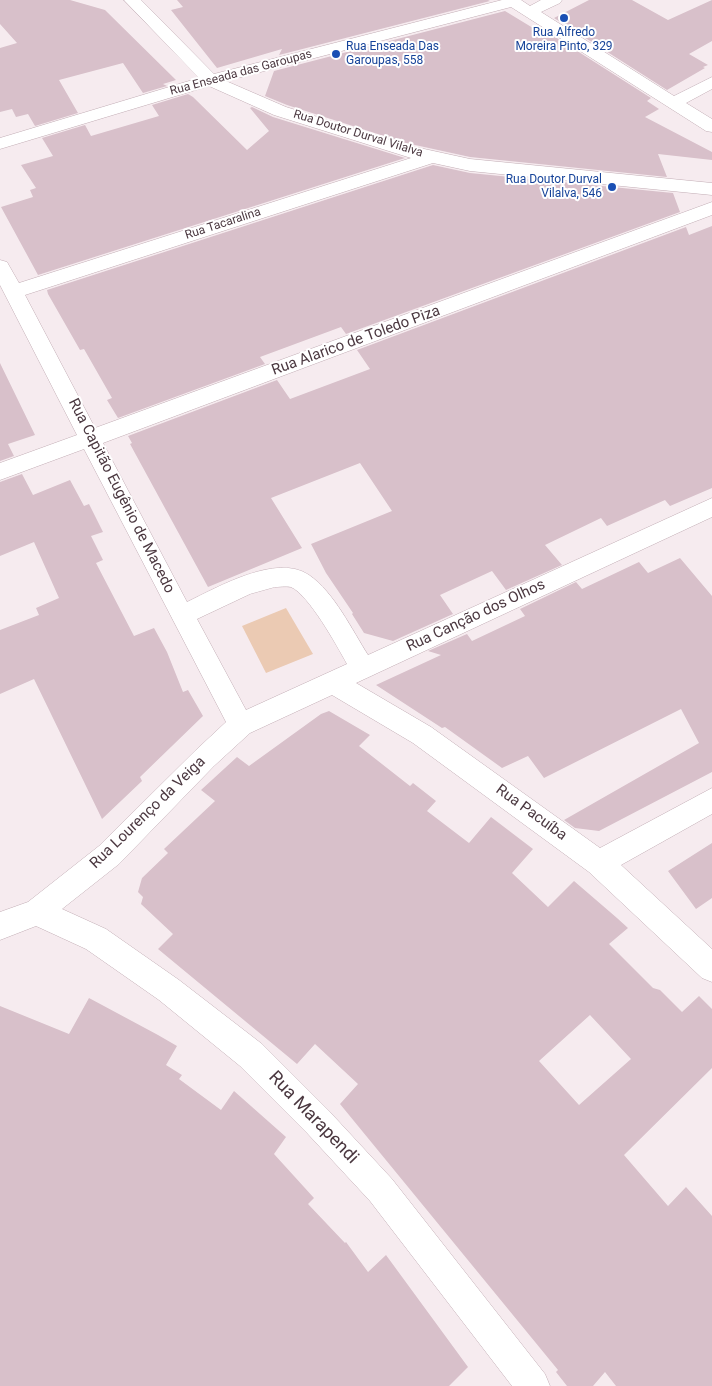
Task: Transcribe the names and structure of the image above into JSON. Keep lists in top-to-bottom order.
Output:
{
  "streets": {
    "street": [
      "Rua Enseada das Garoupas",
      "Rua Doutor Durval Vilalva",
      "Rua Tacaralina",
      "Rua Alarico de Toledo Piza",
      "Rua Capitão Eugênio de Macedo",
      "Rua Canção dos Olhos",
      "Rua Lourenço da Veiga",
      "Rua Pacuíba",
      "Rua Marapendi"
    ]
  },
  "crossings": [
    ["Rua Enseada das Garoupas", "Rua Doutor Durval Vilalva"],
    ["Rua Doutor Durval Vilalva", "Rua Tacaralina"],
    ["Rua Tacaralina", "Rua Capitão Eugênio de Macedo"],
    ["Rua Alarico de Toledo Piza", "Rua Capitão Eugênio de Macedo"],
    ["Rua Capitão Eugênio de Macedo", "Rua Canção dos Olhos"],
    ["Rua Capitão Eugênio de Macedo", "Rua Lourenço da Veiga"],
    ["Rua Canção dos Olhos", "Rua Lourenço da Veiga"],
    ["Rua Canção dos Olhos", "Rua Pacuíba"],
    ["Rua Lourenço da Veiga", "Rua Marapendi"]
  ],
  "places": ["Rua Alfredo Moreira Pinto, 329", "Rua Enseada Das Garoupas, 558", "Rua Doutor Durval Vilalva, 546"]
}
